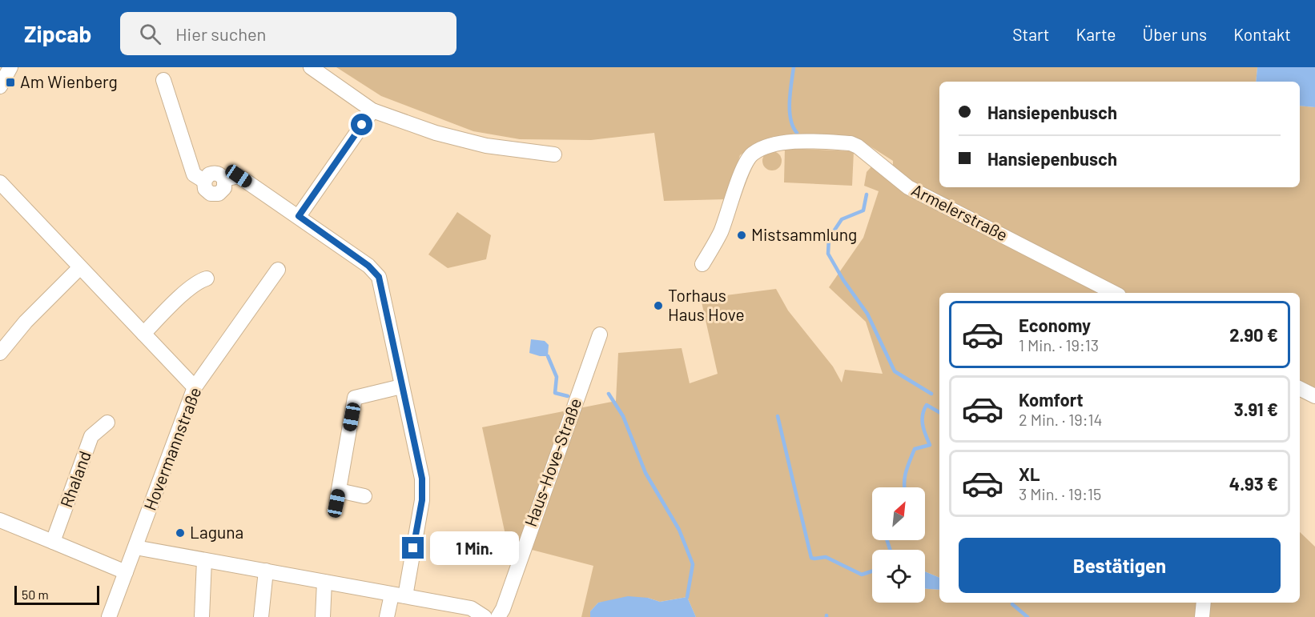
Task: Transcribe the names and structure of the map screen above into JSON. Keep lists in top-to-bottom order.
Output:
{
  "streets": {
    "street": [
      "Armelerstraße",
      "Hovermannstraße",
      "Haus-Hove-Straße",
      "Rhaland"
    ]
  },
  "places": {
    "transit": ["Am Wienberg"],
    "other": ["Mistsammlung", "Torhaus Haus Hove", "Laguna"]
  },
  "scale_bar": "50 m",
  "north": "top right",
  "page": {
    "header": "Zipcab",
    "search": "Hier suchen",
    "nav": [
      "Start",
      "Karte",
      "Über uns",
      "Kontakt"
    ],
    "banner": ["Hansiepenbusch", "Hansiepenbusch"],
    "list": [
      {
        "name": "Economy",
        "note": "1 Min. · 19:13",
        "value": "2.90 €"
      },
      {
        "name": "Komfort",
        "note": "2 Min. · 19:14",
        "value": "3.91 €"
      },
      {
        "name": "XL",
        "note": "3 Min. · 19:15",
        "value": "4.93 €"
      }
    ],
    "buttons": "Bestätigen",
    "bubble": "1 Min.",
    "scale": "50 m"
  }
}
